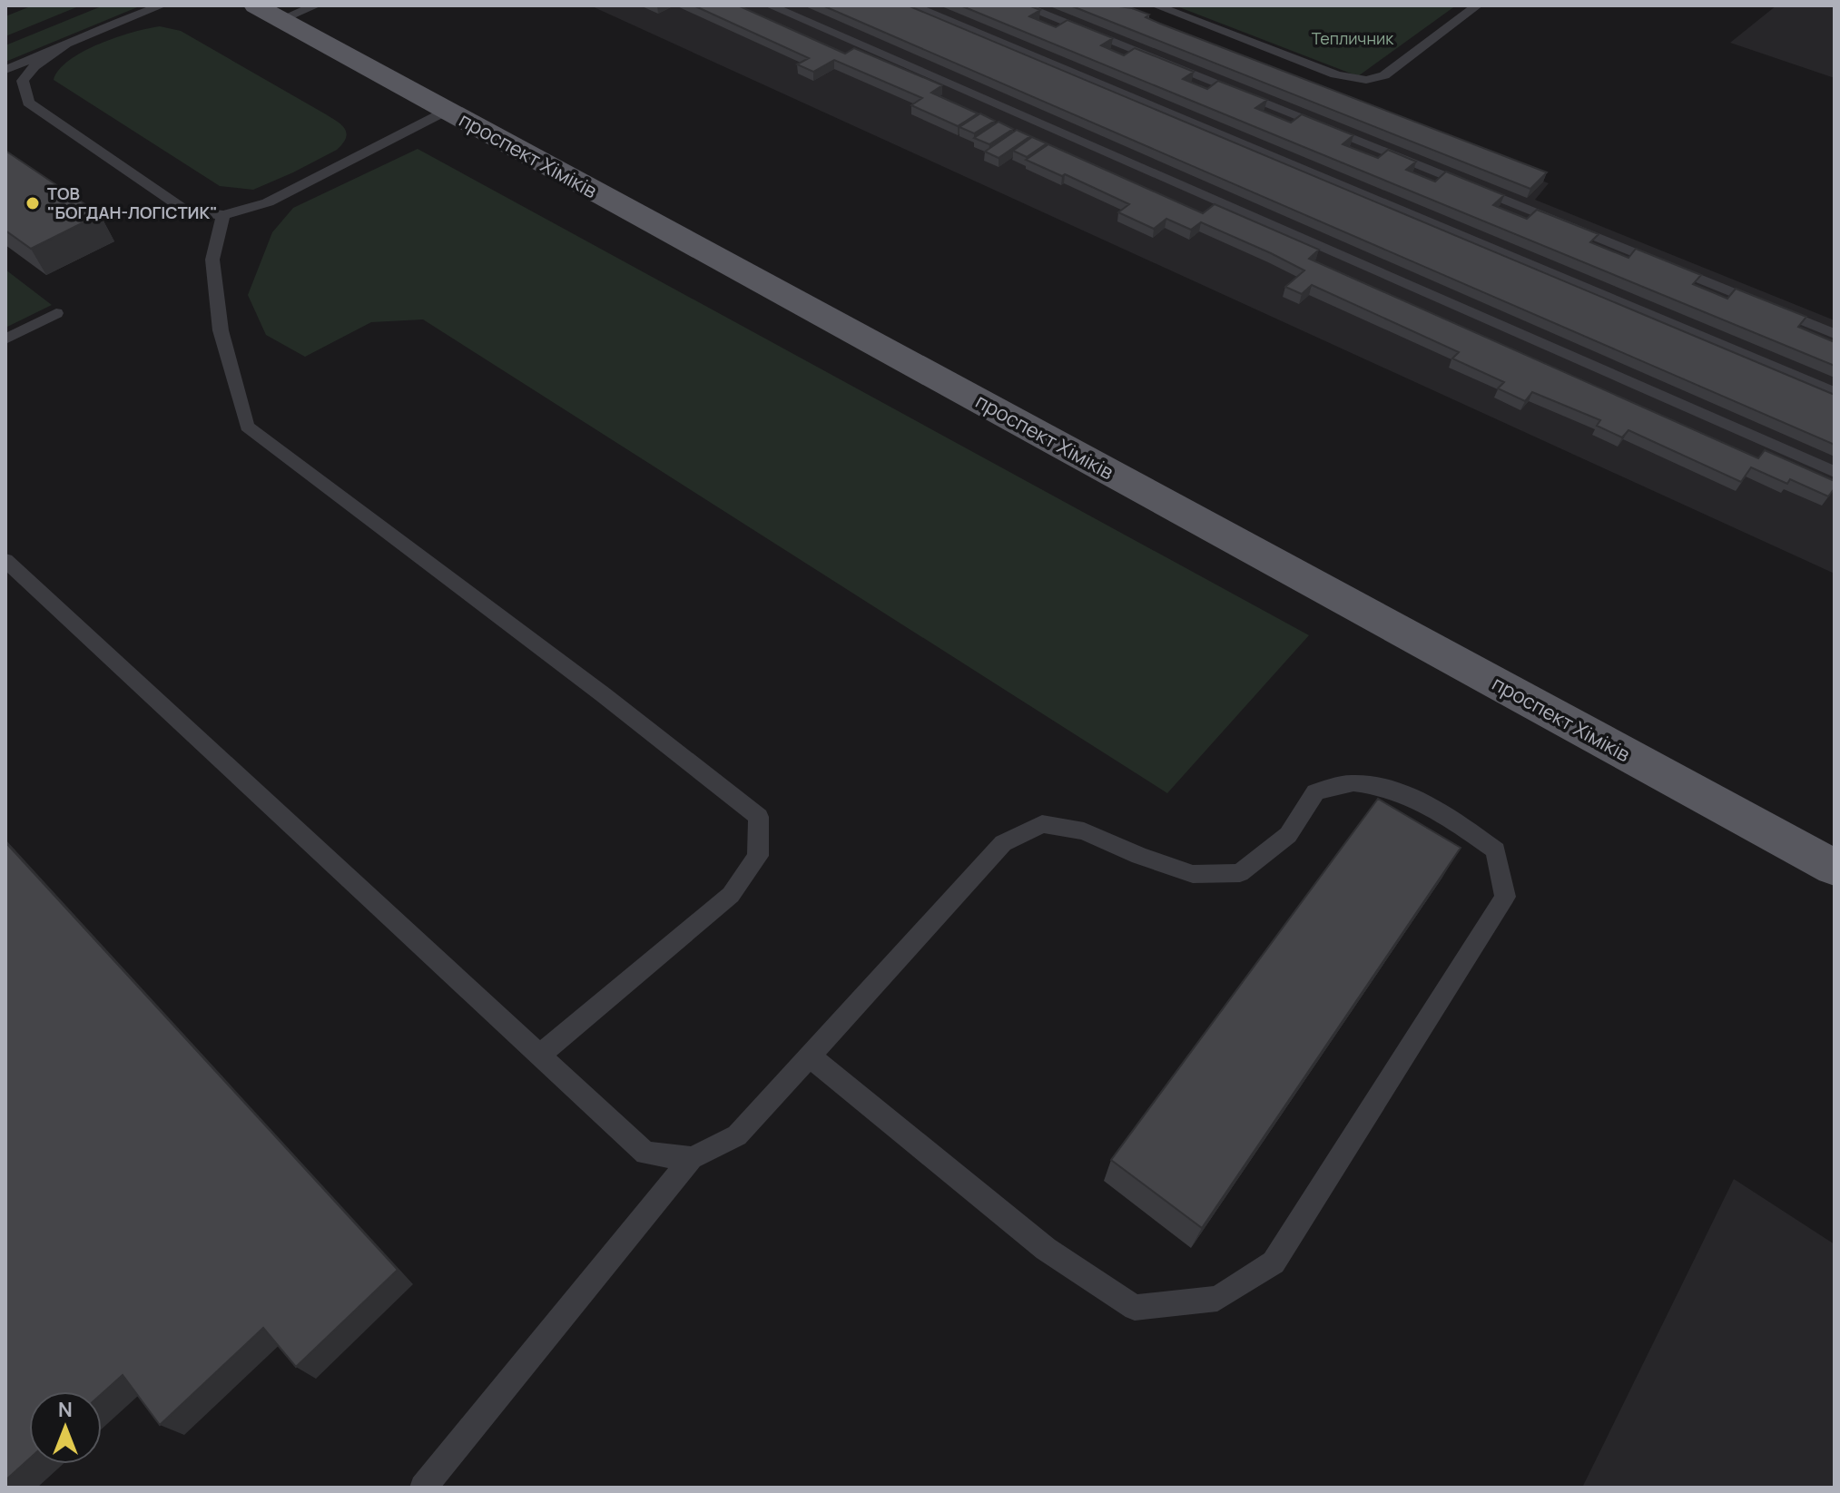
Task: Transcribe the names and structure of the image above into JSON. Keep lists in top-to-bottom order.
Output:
{
  "streets": {
    "main road": ["проспект Хіміків"]
  },
  "parks": ["Тепличник"],
  "places": ["ТОВ \"БОГДАН-ЛОГІСТИК\""],
  "north": "top"
}
